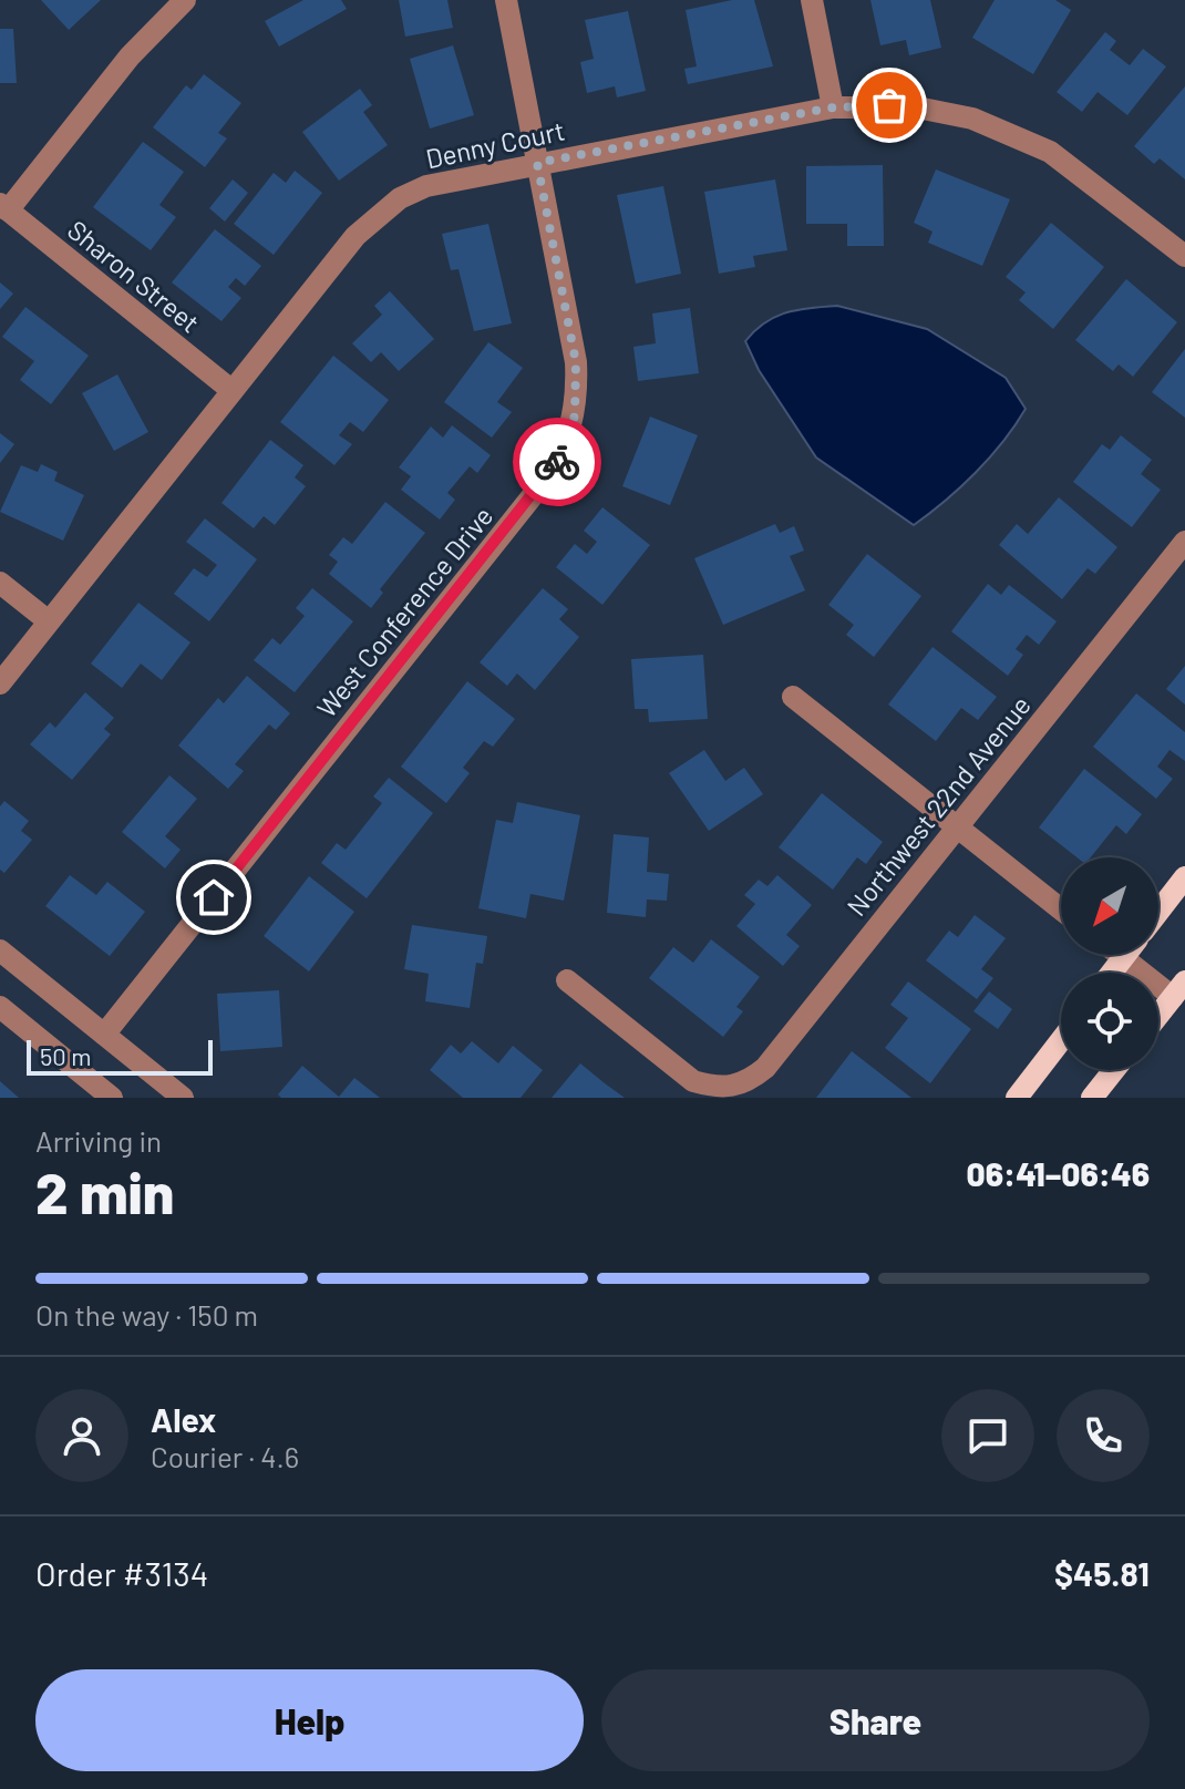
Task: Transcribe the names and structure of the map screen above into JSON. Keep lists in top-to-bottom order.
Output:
{
  "streets": {
    "street": [
      "Denny Court",
      "Sharon Street",
      "West Conference Drive",
      "Northwest 22nd Avenue"
    ]
  },
  "crossings": [
    ["Denny Court", "Sharon Street"],
    ["Denny Court", "West Conference Drive"]
  ],
  "scale_bar": "50 m",
  "north": "bottom left",
  "page": {
    "scale": "50 m",
    "heading": ["2 min", "Arriving in", "06:41–06:46"],
    "panel": [
      "Alex",
      "Courier · 4.6",
      "Order #3134",
      "$45.81"
    ],
    "bar": "On the way · 150 m",
    "buttons": ["Help", "Share"]
  }
}
